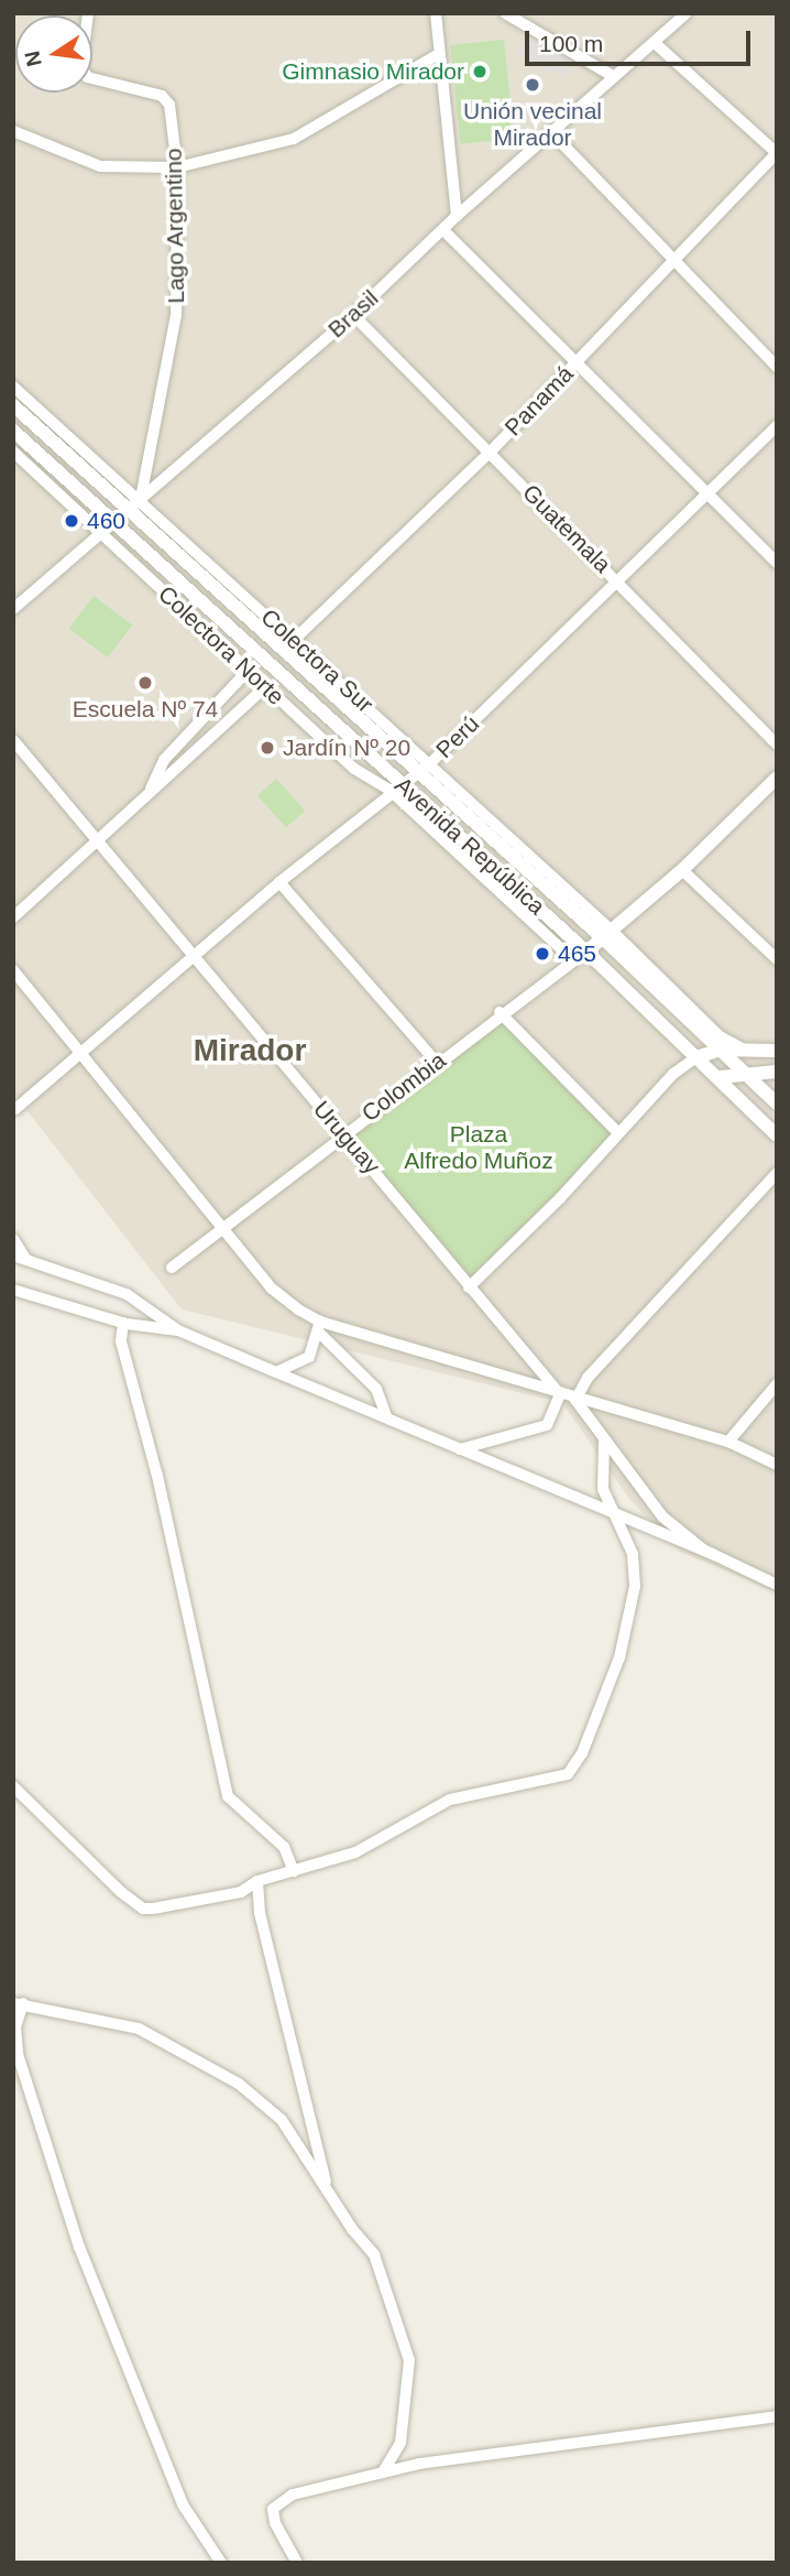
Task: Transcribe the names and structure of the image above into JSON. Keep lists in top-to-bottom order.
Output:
{
  "streets": {
    "street": [
      "Lago Argentino",
      "Brasil",
      "Panamá",
      "Guatemala",
      "Colectora Norte",
      "Colectora Sur",
      "Perú",
      "Avenida República",
      "Colombia",
      "Uruguay"
    ]
  },
  "crossings": [
    ["Lago Argentino", "Brasil"],
    ["Lago Argentino", "Colectora Sur"],
    ["Brasil", "Guatemala"],
    ["Brasil", "Colectora Norte"],
    ["Brasil", "Colectora Sur"],
    ["Brasil", "Avenida República"],
    ["Panamá", "Guatemala"],
    ["Panamá", "Colectora Sur"],
    ["Guatemala", "Perú"],
    ["Colectora Norte", "Perú"],
    ["Colectora Norte", "Avenida República"],
    ["Colectora Norte", "Colombia"],
    ["Colectora Sur", "Perú"],
    ["Colectora Sur", "Avenida República"],
    ["Perú", "Avenida República"],
    ["Perú", "Uruguay"],
    ["Avenida República", "Colombia"],
    ["Colombia", "Uruguay"]
  ],
  "districts": ["Mirador"],
  "parks": ["Plaza Alfredo Muñoz"],
  "places": [
    "Gimnasio Mirador",
    "Unión vecinal Mirador",
    "460",
    "Escuela Nº 74",
    "Jardín Nº 20",
    "465"
  ],
  "scale_bar": "100 m",
  "north": "left"
}
